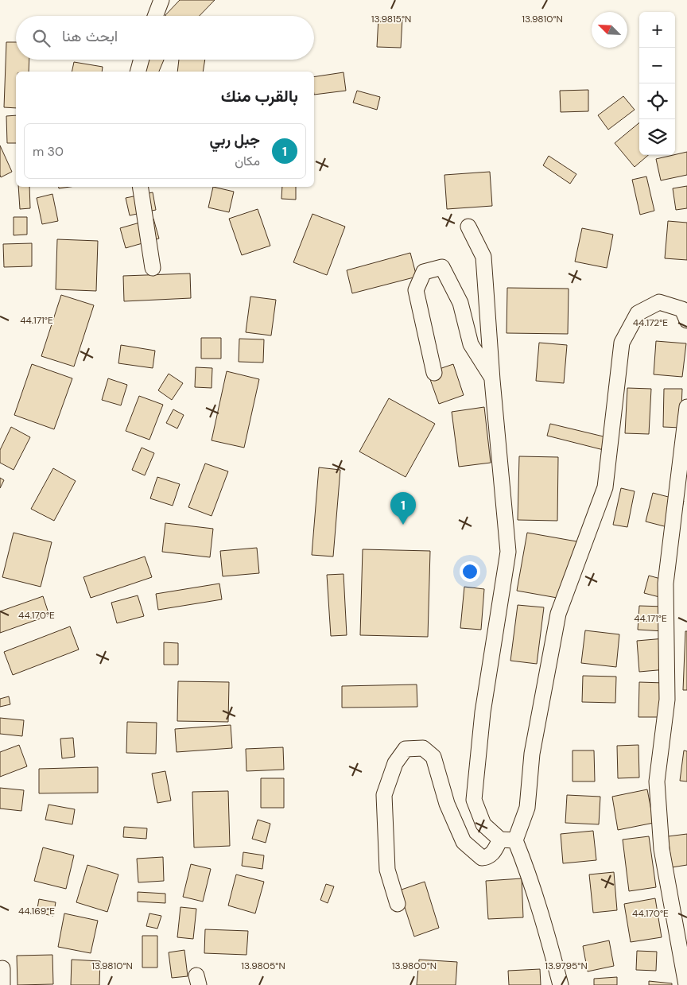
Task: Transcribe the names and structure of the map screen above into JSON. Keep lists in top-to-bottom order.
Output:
{
  "north": "top left",
  "page": {
    "map_buttons": ["+", "−"],
    "search": "ابحث هنا",
    "heading": "بالقرب منك",
    "list": [
      {
        "mark": "1",
        "name": "جبل ربي",
        "note": "مكان",
        "value": "30 m"
      }
    ],
    "pins": "1"
  },
  "coordinates": [
    "13.9815°N",
    "13.9810°N",
    "44.171°E",
    "44.172°E",
    "44.170°E",
    "44.169°E",
    "13.9805°N",
    "13.9800°N",
    "13.9795°N"
  ]
}
